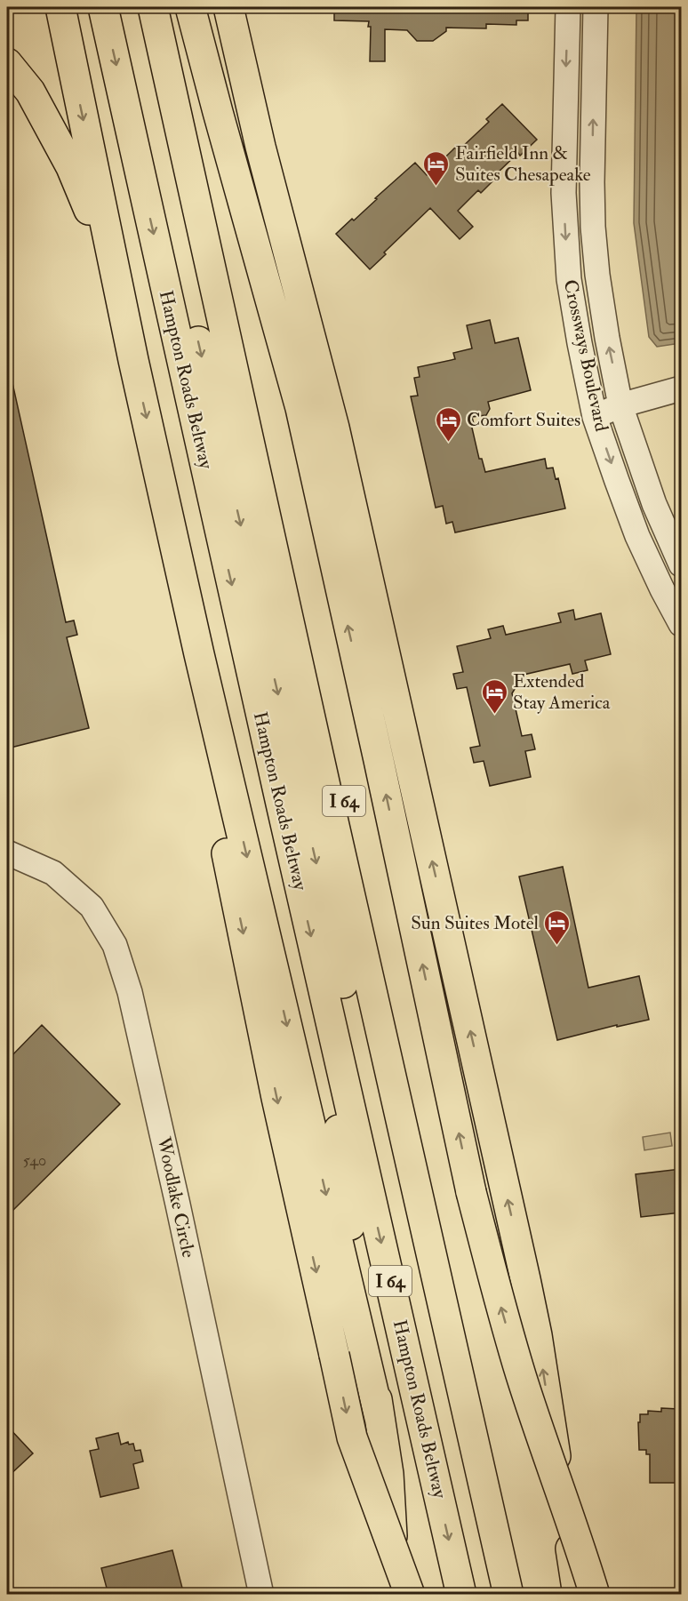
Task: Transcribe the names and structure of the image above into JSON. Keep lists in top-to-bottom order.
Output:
{
  "streets": {
    "highway": ["Hampton Roads Beltway", "I 64"],
    "street": ["Crossways Boulevard", "Woodlake Circle"]
  },
  "places": {
    "hotel": [
      "Fairfield Inn & Suites Chesapeake",
      "Comfort Suites",
      "Extended Stay America",
      "Sun Suites Motel"
    ]
  },
  "house_numbers": ["540"]
}
